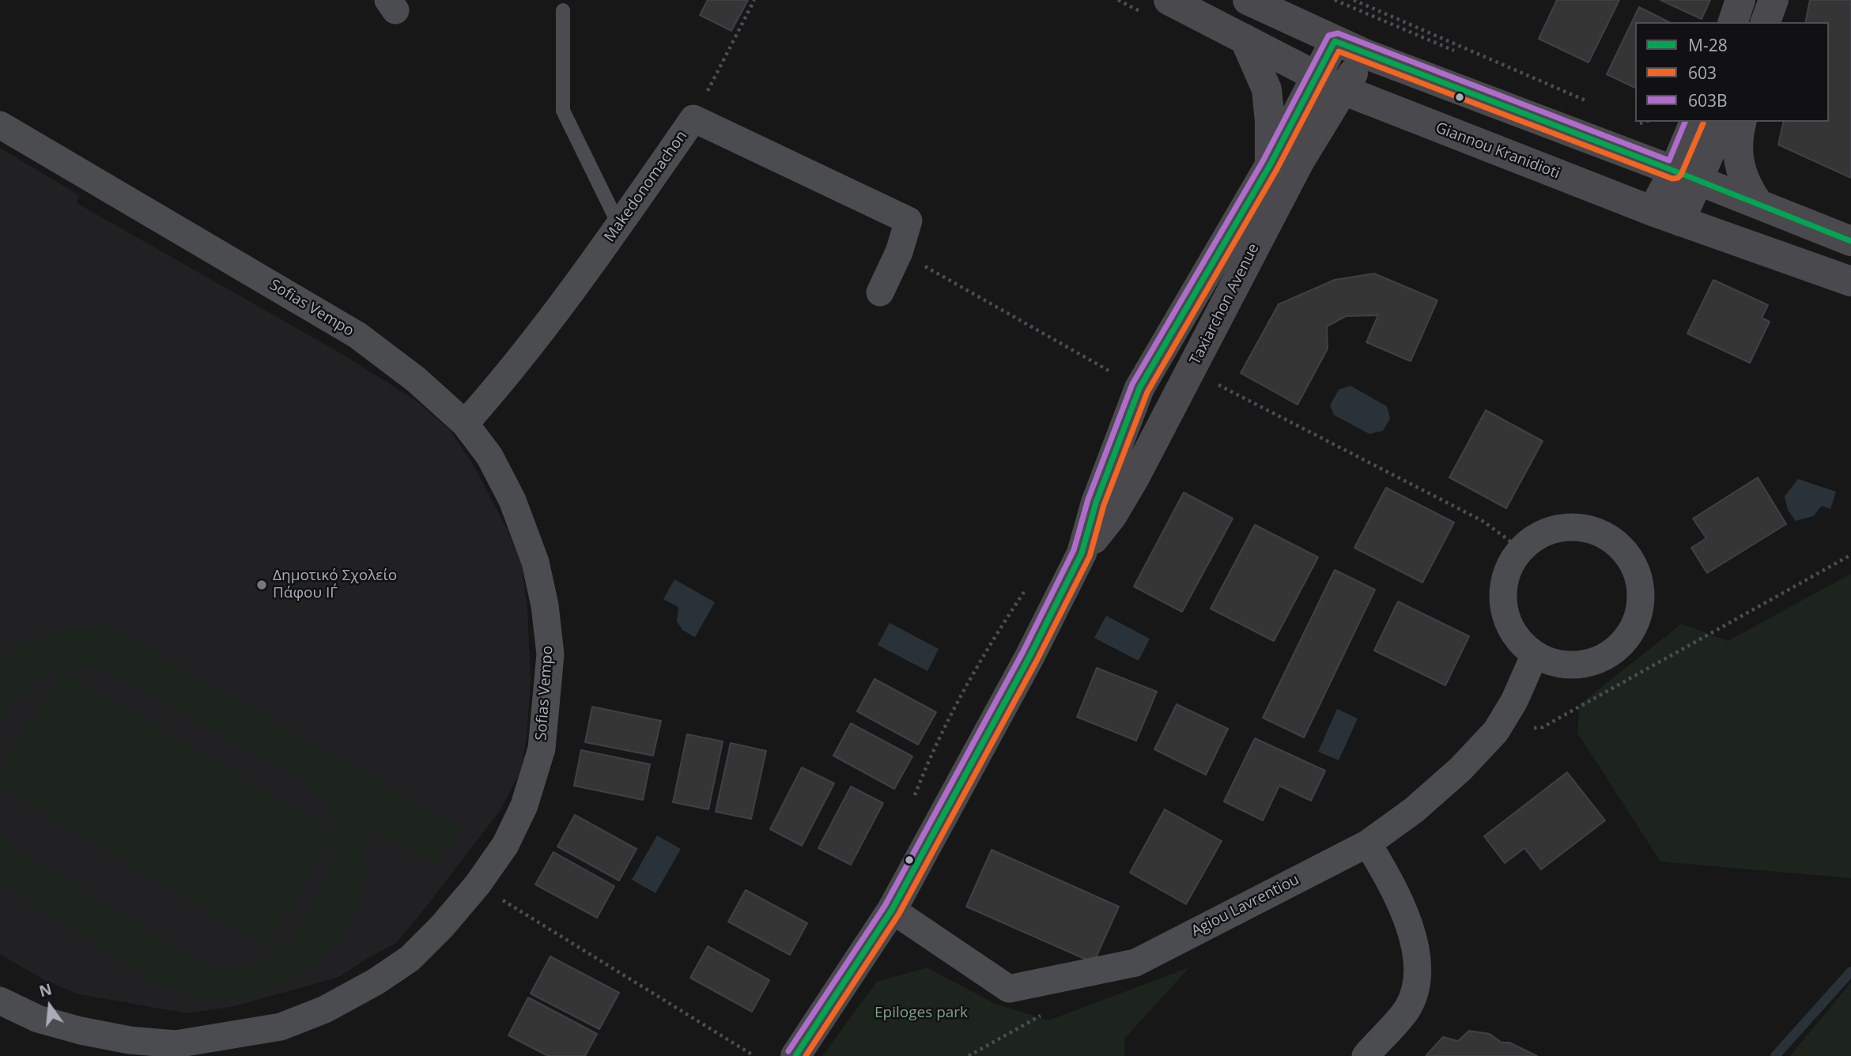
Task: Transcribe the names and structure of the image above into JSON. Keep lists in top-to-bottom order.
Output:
{
  "streets": {
    "main road": ["Giannou Kranidioti", "Taxiarchon Avenue"],
    "street": ["Makedonomachon", "Sofias Vempo", "Agiou Lavrentiou"]
  },
  "crossings": [
    ["Giannou Kranidioti", "Taxiarchon Avenue"],
    ["Makedonomachon", "Sofias Vempo"],
    ["Taxiarchon Avenue", "Agiou Lavrentiou"]
  ],
  "parks": ["Epiloges park"],
  "places": ["Δημοτικό Σχολείο Πάφου ΙΓ΄"],
  "lines": ["transit line 603B", "transit line M-28", "transit line 603"],
  "legend": ["M-28", "603", "603B"],
  "north": "top"
}
